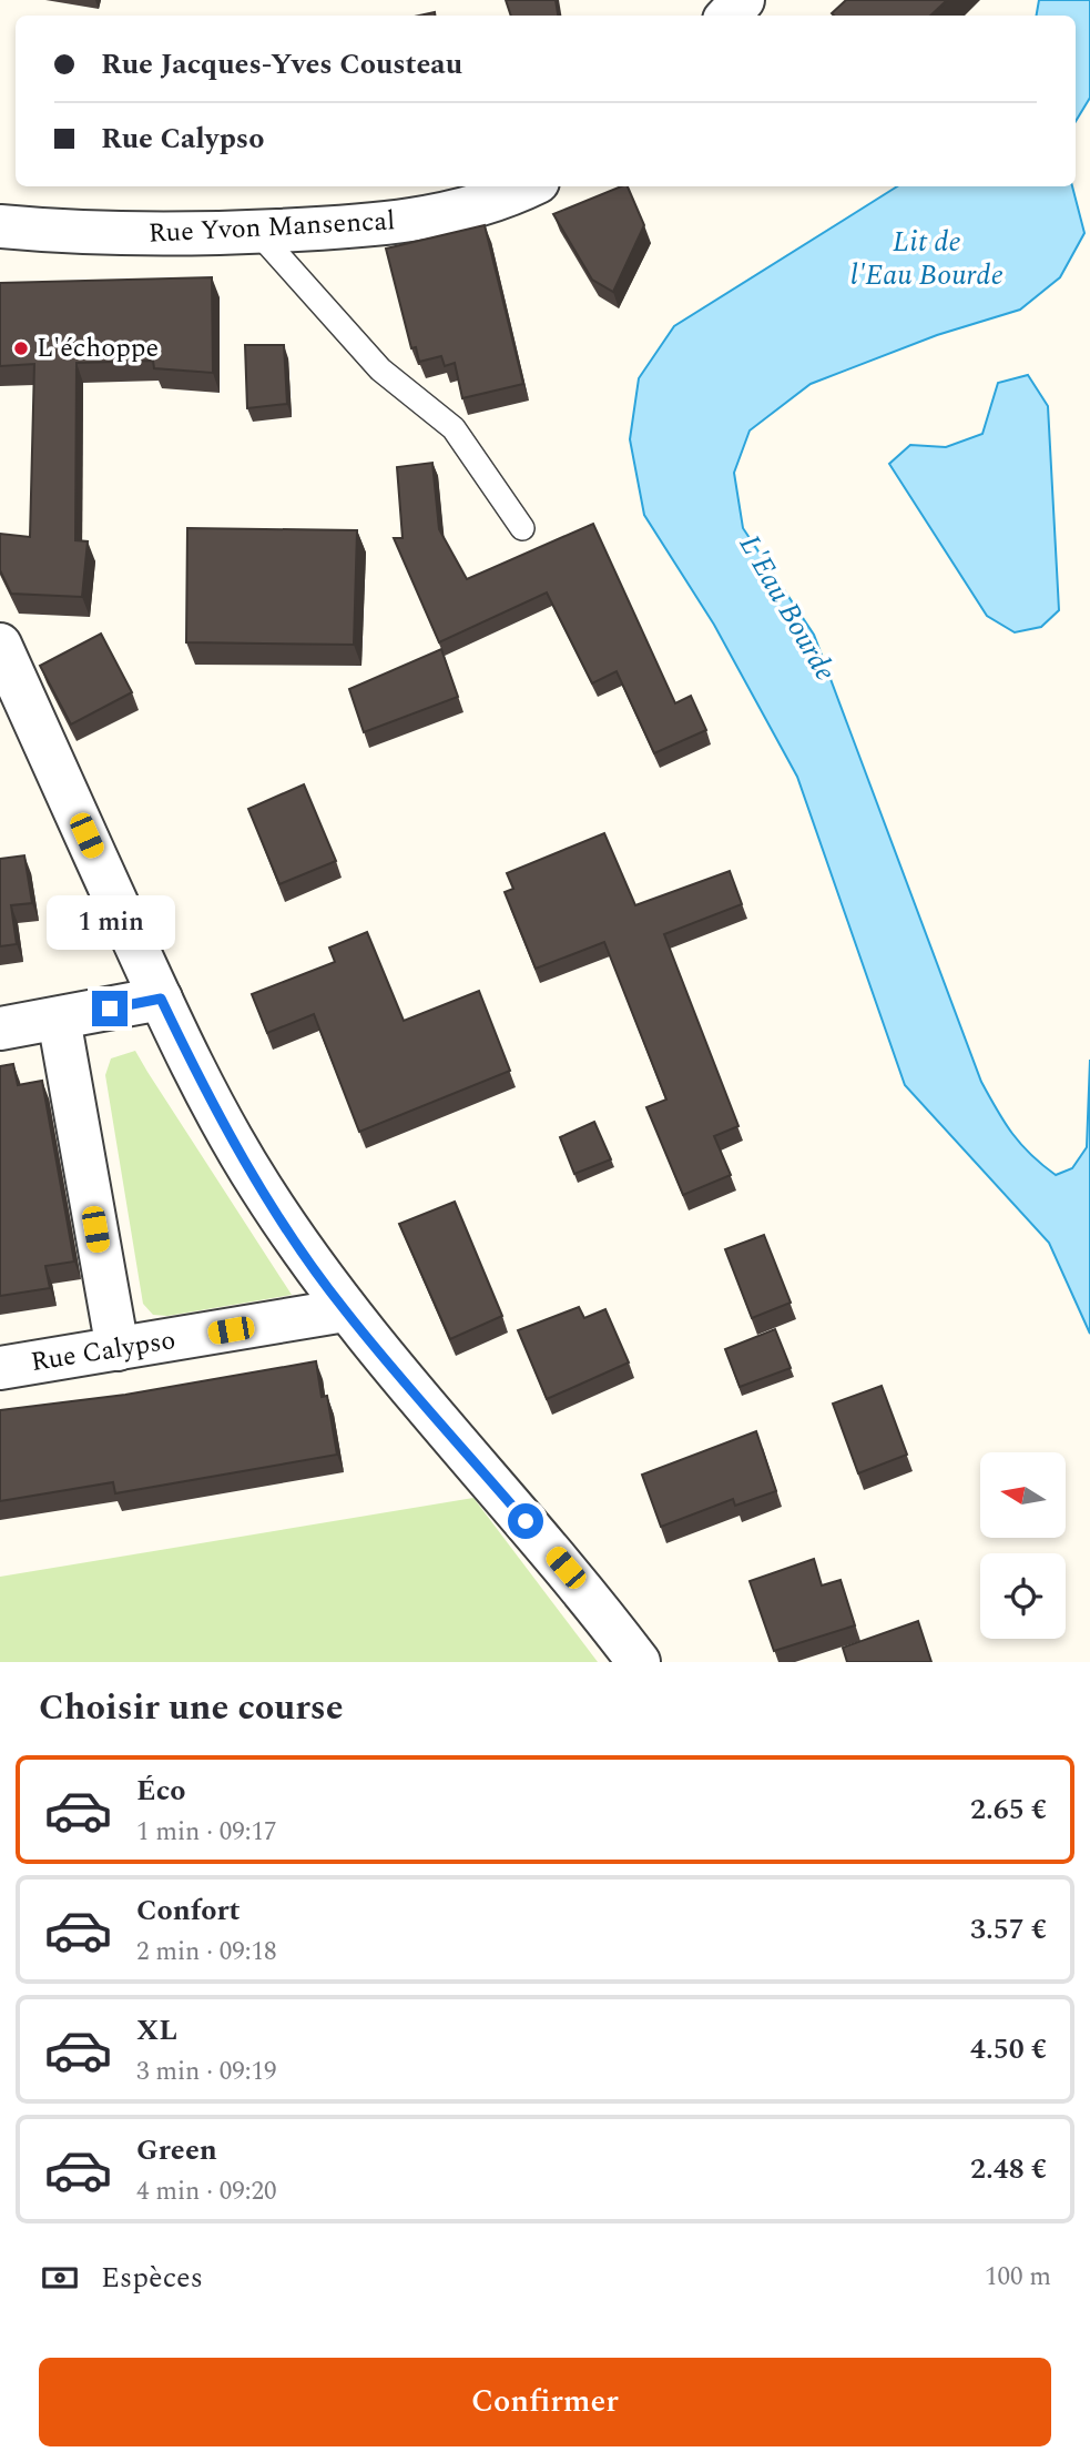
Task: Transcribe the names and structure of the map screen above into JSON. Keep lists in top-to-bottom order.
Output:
{
  "streets": {
    "street": ["Rue Yvon Mansencal", "Rue Calypso"]
  },
  "water": ["Lit de l'Eau Bourde", "L'Eau Bourde"],
  "places": ["L'échoppe"],
  "north": "left",
  "page": {
    "banner": ["Rue Jacques-Yves Cousteau", "Rue Calypso"],
    "bubble": "1 min",
    "heading": "Choisir une course",
    "list": [
      {
        "name": "Éco",
        "note": "1 min · 09:17",
        "value": "2.65 €"
      },
      {
        "name": "Confort",
        "note": "2 min · 09:18",
        "value": "3.57 €"
      },
      {
        "name": "XL",
        "note": "3 min · 09:19",
        "value": "4.50 €"
      },
      {
        "name": "Green",
        "note": "4 min · 09:20",
        "value": "2.48 €"
      }
    ],
    "pay": ["Espèces", "100 m"],
    "buttons": "Confirmer"
  }
}
